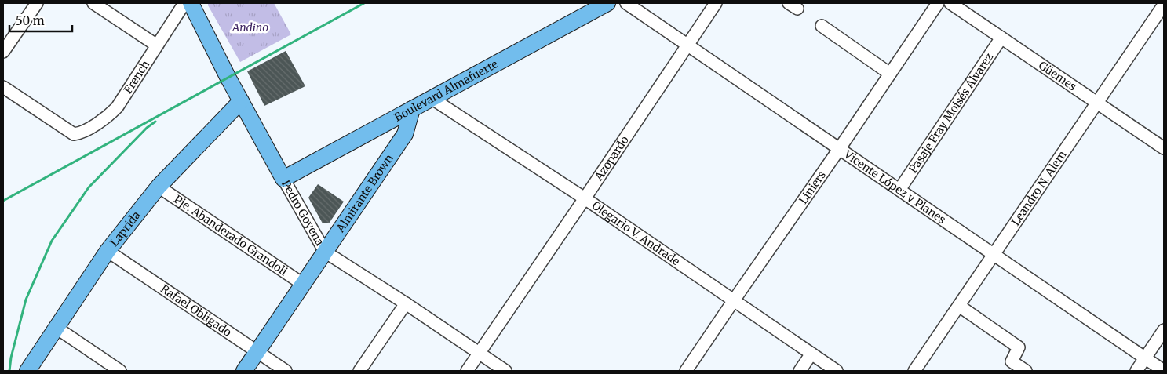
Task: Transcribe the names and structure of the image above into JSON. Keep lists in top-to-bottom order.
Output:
{
  "streets": {
    "main road": [
      "Boulevard Almafuerte",
      "Almirante Brown",
      "Pedro Goyena",
      "Laprida"
    ],
    "street": [
      "Güemes",
      "French",
      "Pasaje Fray Moisés Álvarez",
      "Azopardo",
      "Vicente López y Planes",
      "Liniers",
      "Leandro N. Alem",
      "Olegario V. Andrade",
      "Pje. Abanderado Grandoli",
      "Rafael Obligado"
    ]
  },
  "crossings": [
    ["Güemes", "Pasaje Fray Moisés Álvarez"],
    ["Güemes", "Leandro N. Alem"],
    ["Boulevard Almafuerte", "Almirante Brown"],
    ["Boulevard Almafuerte", "Pedro Goyena"],
    ["Boulevard Almafuerte", "Olegario V. Andrade"],
    ["Pasaje Fray Moisés Álvarez", "Vicente López y Planes"],
    ["Azopardo", "Vicente López y Planes"],
    ["Azopardo", "Pedro Goyena"],
    ["Azopardo", "Olegario V. Andrade"],
    ["Vicente López y Planes", "Liniers"],
    ["Vicente López y Planes", "Leandro N. Alem"],
    ["Liniers", "Olegario V. Andrade"],
    ["Almirante Brown", "Pedro Goyena"],
    ["Almirante Brown", "Pje. Abanderado Grandoli"],
    ["Almirante Brown", "Rafael Obligado"],
    ["Pedro Goyena", "Laprida"],
    ["Laprida", "Pje. Abanderado Grandoli"],
    ["Laprida", "Rafael Obligado"]
  ],
  "parks": ["Andino"],
  "scale_bar": "50 m"
}
